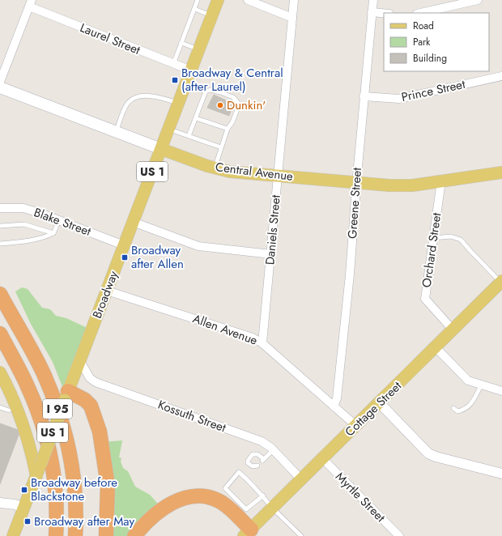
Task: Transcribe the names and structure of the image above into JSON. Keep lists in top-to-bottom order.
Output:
{
  "streets": {
    "highway": ["I 95"],
    "main road": [
      "US 1",
      "Central Avenue",
      "Broadway",
      "Cottage Street"
    ],
    "street": [
      "Laurel Street",
      "Prince Street",
      "Greene Street",
      "Blake Street",
      "Daniels Street",
      "Orchard Street",
      "Allen Avenue",
      "Kossuth Street",
      "Myrtle Street"
    ]
  },
  "crossings": [
    ["Laurel Street", "Broadway"],
    ["Prince Street", "Greene Street"],
    ["Central Avenue", "Greene Street"],
    ["Central Avenue", "Daniels Street"],
    ["Central Avenue", "Orchard Street"],
    ["Central Avenue", "Broadway"],
    ["Greene Street", "Allen Avenue"],
    ["Blake Street", "Broadway"],
    ["Daniels Street", "Allen Avenue"],
    ["Orchard Street", "Cottage Street"],
    ["Broadway", "Allen Avenue"],
    ["Broadway", "Kossuth Street"],
    ["Allen Avenue", "Cottage Street"],
    ["Cottage Street", "Kossuth Street"],
    ["Cottage Street", "Myrtle Street"]
  ],
  "places": {
    "transit": [
      "Broadway & Central (after Laurel)",
      "Broadway after Allen",
      "Broadway before Blackstone",
      "Broadway after May"
    ],
    "other": ["Dunkin'"]
  },
  "legend": ["Road", "Park", "Building"]
}
